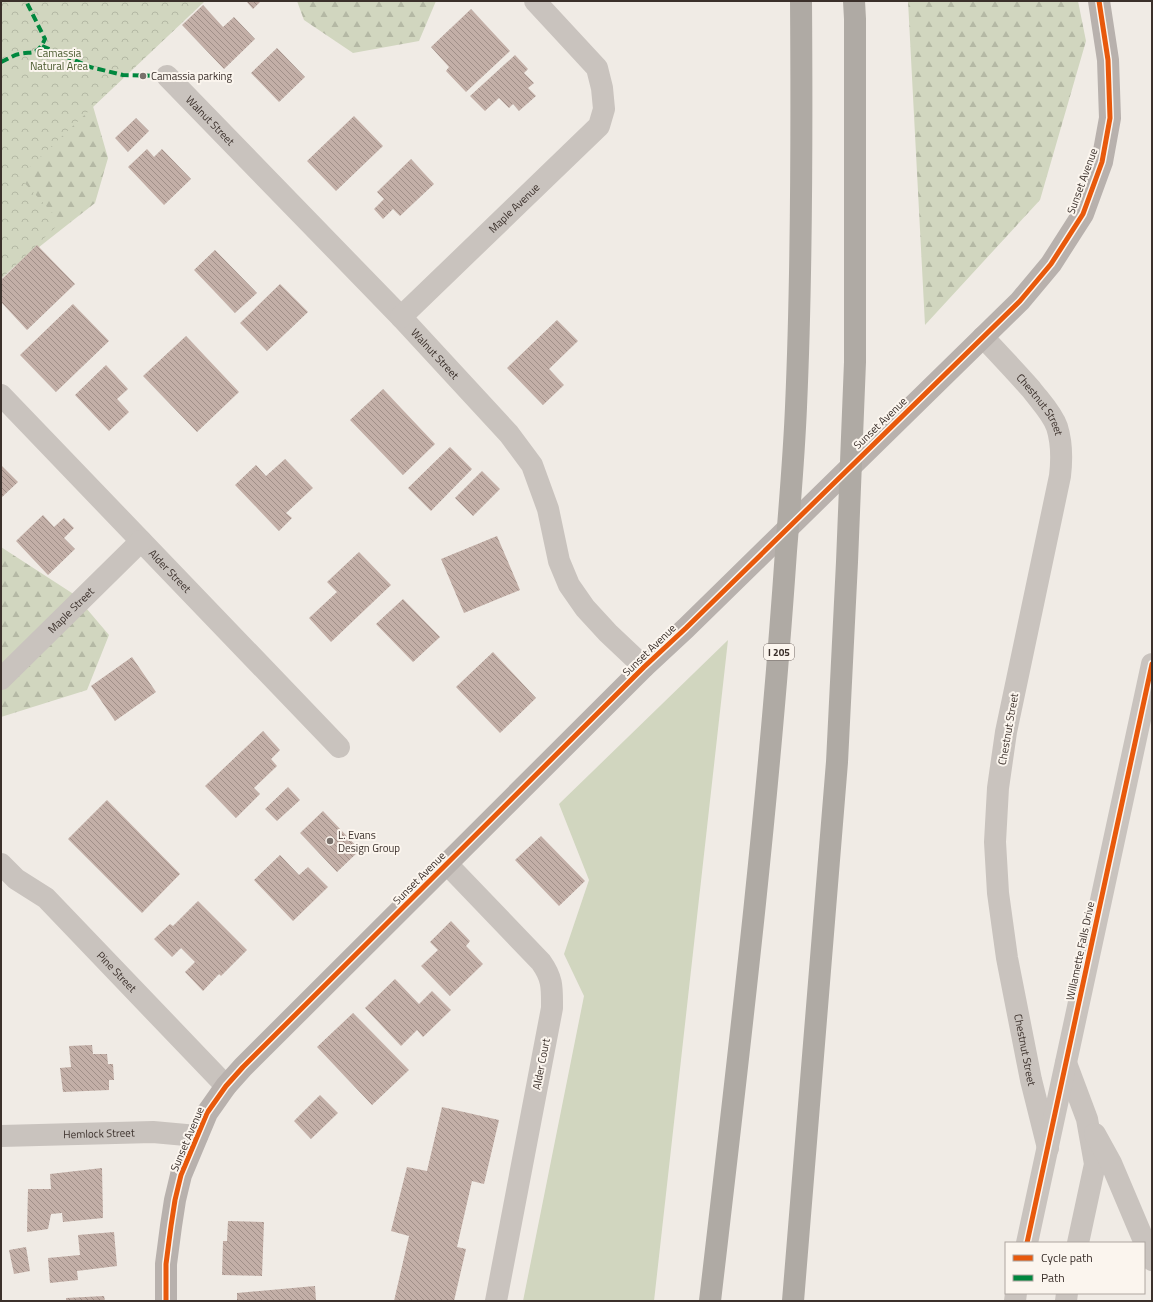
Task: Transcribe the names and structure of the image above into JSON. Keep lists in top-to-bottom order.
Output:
{
  "streets": {
    "highway": ["I 205"],
    "main road": ["Sunset Avenue"],
    "street": [
      "Walnut Street",
      "Maple Avenue",
      "Chestnut Street",
      "Alder Street",
      "Maple Street",
      "Willamette Falls Drive",
      "Pine Street",
      "Alder Court",
      "Hemlock Street"
    ]
  },
  "crossings": [
    ["Walnut Street", "Sunset Avenue"],
    ["Walnut Street", "Maple Avenue"],
    ["Sunset Avenue", "Chestnut Street"],
    ["Sunset Avenue", "Pine Street"],
    ["Sunset Avenue", "Alder Court"],
    ["Sunset Avenue", "Hemlock Street"],
    ["Chestnut Street", "Willamette Falls Drive"],
    ["Alder Street", "Maple Street"]
  ],
  "parks": ["Camassia Natural Area"],
  "places": ["Camassia parking", "L. Evans Design Group"],
  "legend": ["Cycle path", "Path"]
}
